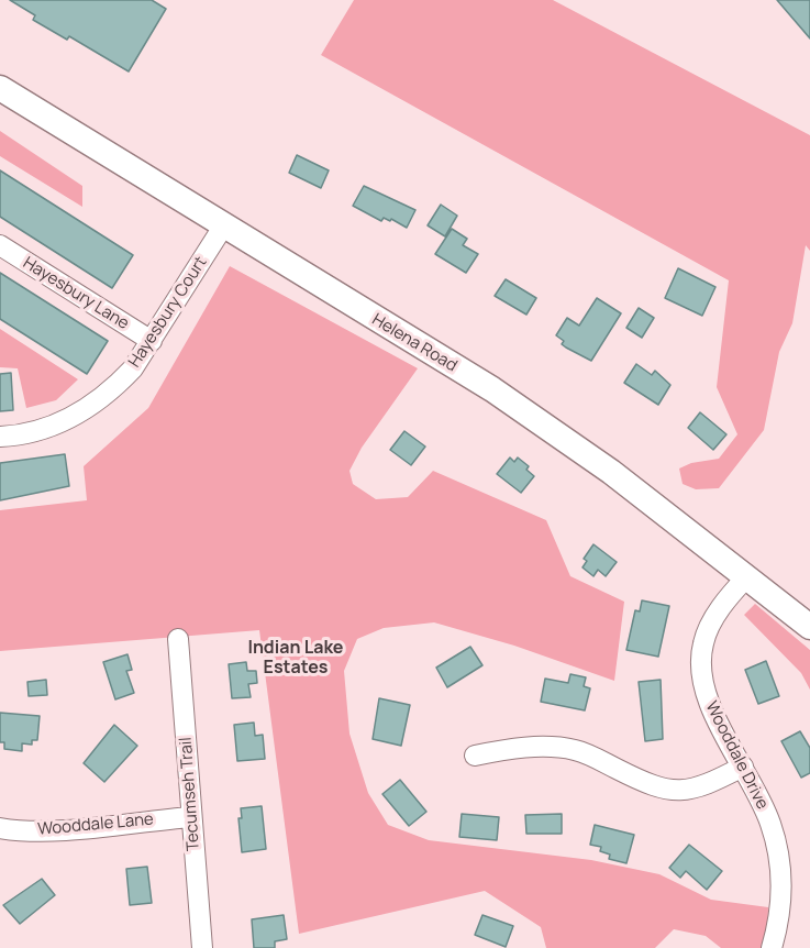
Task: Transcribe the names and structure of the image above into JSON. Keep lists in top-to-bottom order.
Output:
{
  "streets": {
    "main road": ["Helena Road"],
    "street": [
      "Hayesbury Lane",
      "Hayesbury Court",
      "Wooddale Drive",
      "Tecumseh Trail",
      "Wooddale Lane"
    ]
  },
  "crossings": [
    ["Hayesbury Lane", "Hayesbury Court"],
    ["Hayesbury Court", "Helena Road"],
    ["Helena Road", "Wooddale Drive"],
    ["Tecumseh Trail", "Wooddale Lane"]
  ],
  "districts": ["Indian Lake Estates"]
}
